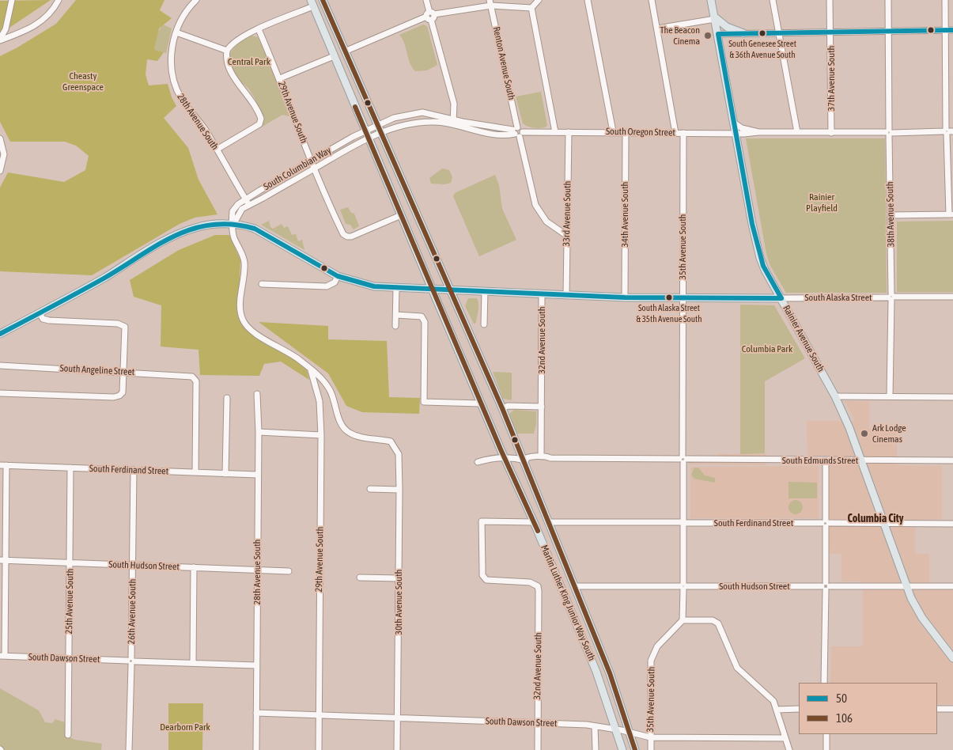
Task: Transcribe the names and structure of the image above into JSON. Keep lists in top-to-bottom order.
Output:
{
  "streets": {
    "main road": ["South Alaska Street", "Rainier Avenue South", "Martin Luther King Junior Way South"],
    "street": [
      "Renton Avenue South",
      "37th Avenue South",
      "29th Avenue South",
      "28th Avenue South",
      "South Oregon Street",
      "South Columbian Way",
      "33rd Avenue South",
      "34th Avenue South",
      "38th Avenue South",
      "35th Avenue South",
      "32nd Avenue South",
      "South Angeline Street",
      "South Edmunds Street",
      "South Ferdinand Street",
      "South Hudson Street",
      "25th Avenue South",
      "30th Avenue South",
      "26th Avenue South",
      "South Dawson Street"
    ]
  },
  "crossings": [
    ["Renton Avenue South", "South Oregon Street"],
    ["Renton Avenue South", "33rd Avenue South"],
    ["37th Avenue South", "South Oregon Street"],
    ["29th Avenue South", "South Columbian Way"],
    ["29th Avenue South", "30th Avenue South"],
    ["29th Avenue South", "Martin Luther King Junior Way South"],
    ["29th Avenue South", "South Dawson Street"],
    ["28th Avenue South", "South Columbian Way"],
    ["28th Avenue South", "South Ferdinand Street"],
    ["28th Avenue South", "South Hudson Street"],
    ["28th Avenue South", "South Dawson Street"],
    ["South Oregon Street", "South Columbian Way"],
    ["South Oregon Street", "33rd Avenue South"],
    ["South Oregon Street", "34th Avenue South"],
    ["South Oregon Street", "38th Avenue South"],
    ["South Oregon Street", "35th Avenue South"],
    ["South Oregon Street", "Rainier Avenue South"],
    ["South Oregon Street", "Martin Luther King Junior Way South"],
    ["South Columbian Way", "South Alaska Street"],
    ["South Columbian Way", "Martin Luther King Junior Way South"],
    ["33rd Avenue South", "South Alaska Street"],
    ["34th Avenue South", "South Alaska Street"],
    ["38th Avenue South", "South Alaska Street"],
    ["35th Avenue South", "South Alaska Street"],
    ["35th Avenue South", "South Edmunds Street"],
    ["35th Avenue South", "South Ferdinand Street"],
    ["35th Avenue South", "South Hudson Street"],
    ["35th Avenue South", "South Dawson Street"],
    ["South Alaska Street", "Rainier Avenue South"],
    ["South Alaska Street", "32nd Avenue South"],
    ["South Alaska Street", "Martin Luther King Junior Way South"],
    ["Rainier Avenue South", "South Edmunds Street"],
    ["Rainier Avenue South", "South Ferdinand Street"],
    ["Rainier Avenue South", "South Hudson Street"],
    ["32nd Avenue South", "South Edmunds Street"],
    ["32nd Avenue South", "Martin Luther King Junior Way South"],
    ["32nd Avenue South", "South Dawson Street"],
    ["South Angeline Street", "South Ferdinand Street"],
    ["South Edmunds Street", "Martin Luther King Junior Way South"],
    ["South Ferdinand Street", "25th Avenue South"],
    ["South Ferdinand Street", "Martin Luther King Junior Way South"],
    ["South Ferdinand Street", "26th Avenue South"],
    ["South Hudson Street", "25th Avenue South"],
    ["South Hudson Street", "Martin Luther King Junior Way South"],
    ["South Hudson Street", "26th Avenue South"],
    ["25th Avenue South", "South Dawson Street"],
    ["30th Avenue South", "South Dawson Street"],
    ["Martin Luther King Junior Way South", "South Dawson Street"],
    ["26th Avenue South", "South Dawson Street"]
  ],
  "districts": ["Columbia City"],
  "parks": [
    "Central Park",
    "Cheasty Greenspace",
    "Rainier Playfield",
    "Columbia Park",
    "Dearborn Park"
  ],
  "places": [
    "South Genesee Street & 36th Avenue South",
    "The Beacon Cinema",
    "South Alaska Street & 35th Avenue South",
    "Ark Lodge Cinemas"
  ],
  "lines": ["transit line 106", "transit line 50"],
  "legend": ["50", "106"]
}
